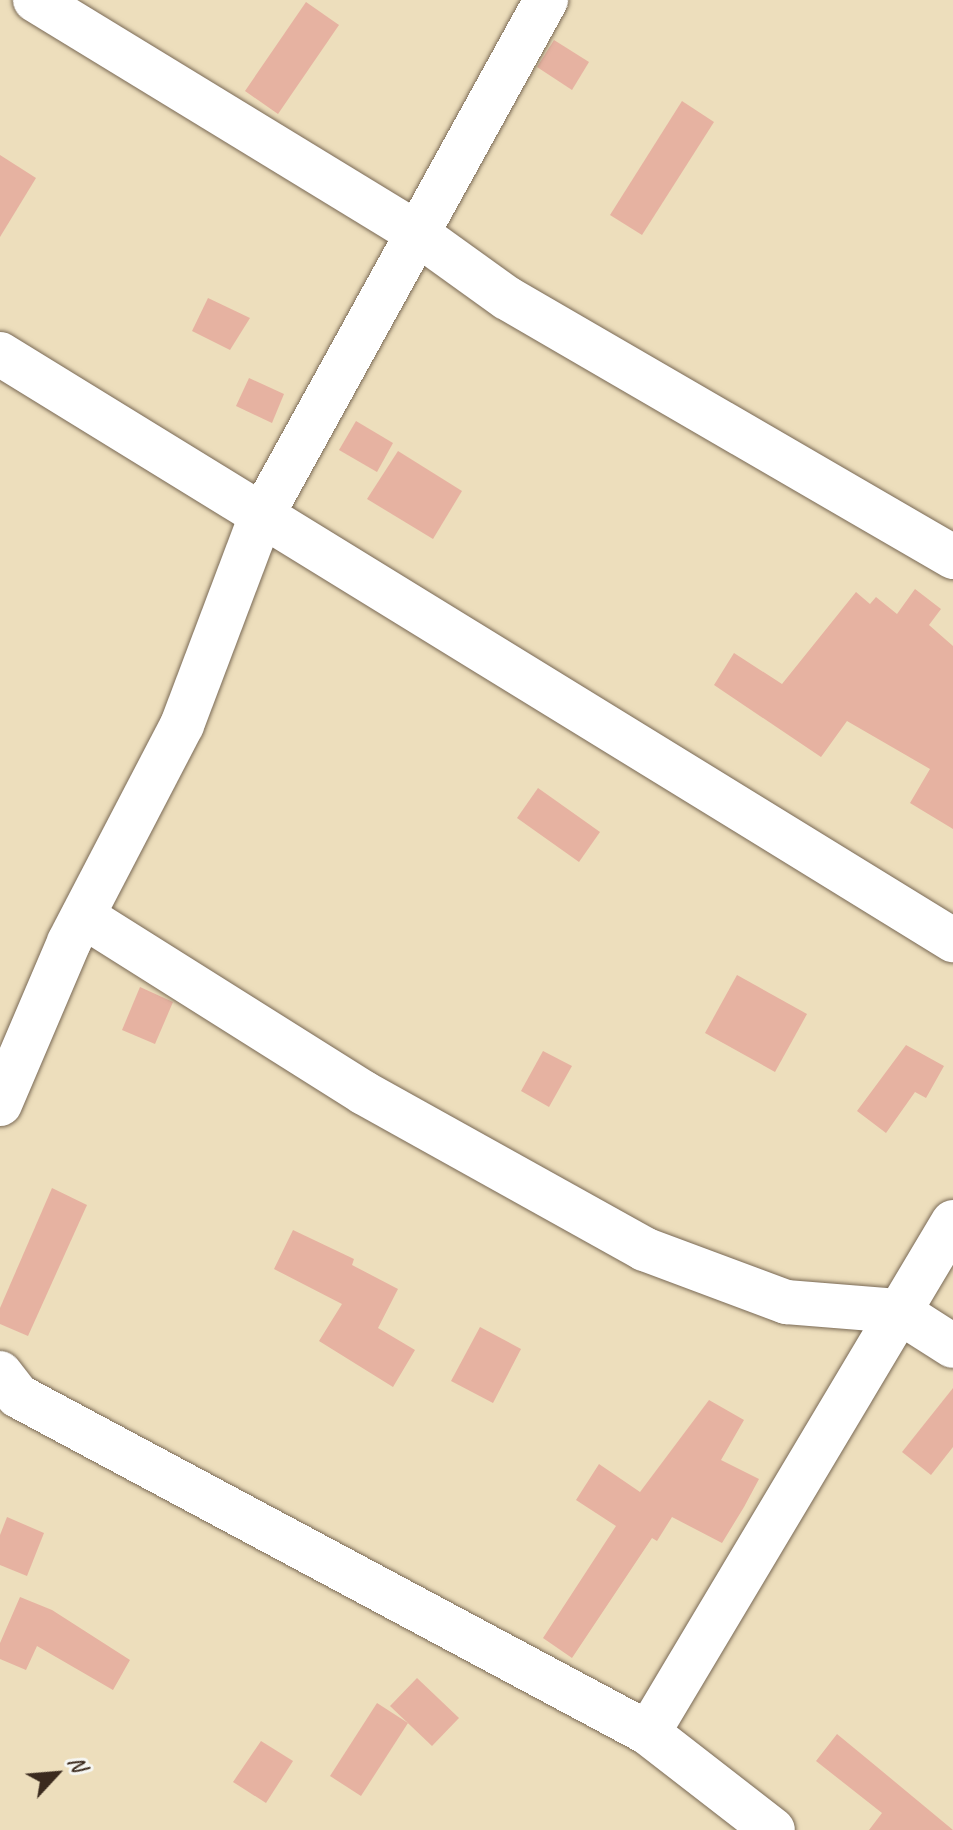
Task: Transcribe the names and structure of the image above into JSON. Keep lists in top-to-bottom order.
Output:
{
  "north": "top right"
}
